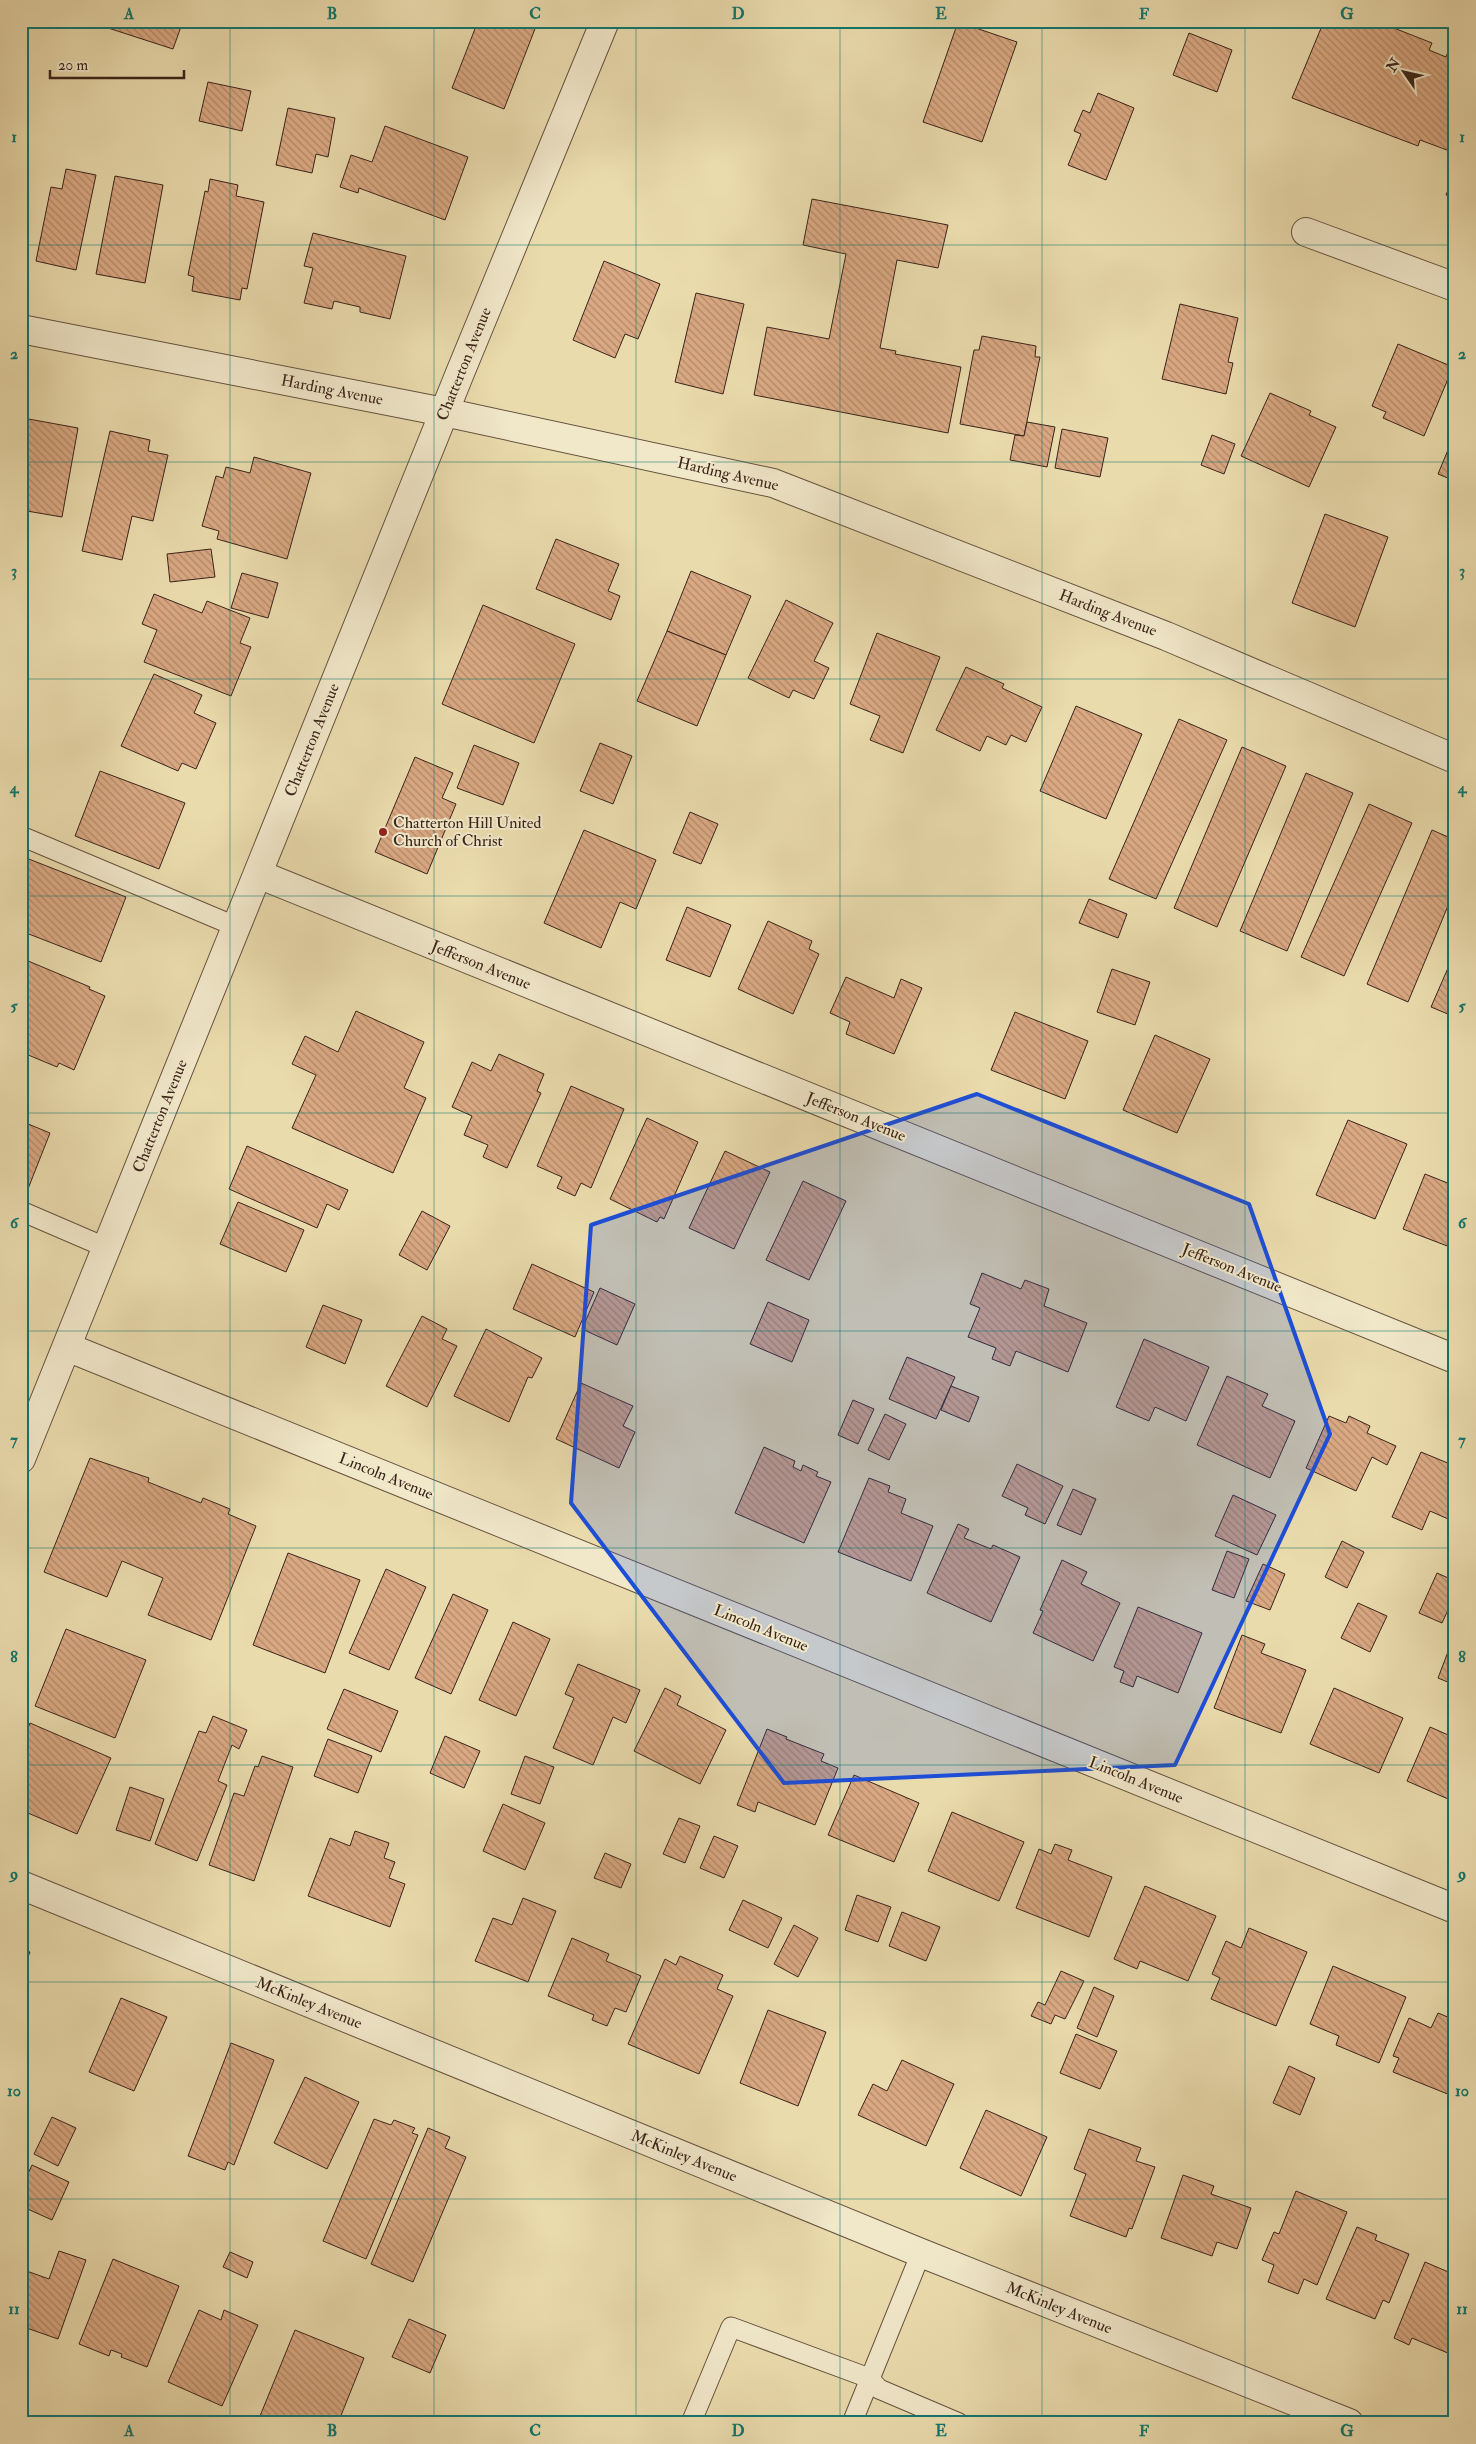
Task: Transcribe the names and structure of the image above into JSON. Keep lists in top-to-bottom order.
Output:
{
  "streets": {
    "street": [
      "Chatterton Avenue",
      "Harding Avenue",
      "Jefferson Avenue",
      "Lincoln Avenue",
      "McKinley Avenue"
    ]
  },
  "crossings": [
    ["Chatterton Avenue", "Harding Avenue"],
    ["Chatterton Avenue", "Jefferson Avenue"],
    ["Chatterton Avenue", "Lincoln Avenue"]
  ],
  "places": ["Chatterton Hill United Church of Christ"],
  "scale_bar": "20 m",
  "north": "top left",
  "grid": {
    "columns": [
      "A",
      "B",
      "C",
      "D",
      "E",
      "F",
      "G"
    ],
    "rows": [
      "1",
      "2",
      "3",
      "4",
      "5",
      "6",
      "7",
      "8",
      "9",
      "10",
      "11"
    ]
  }
}
